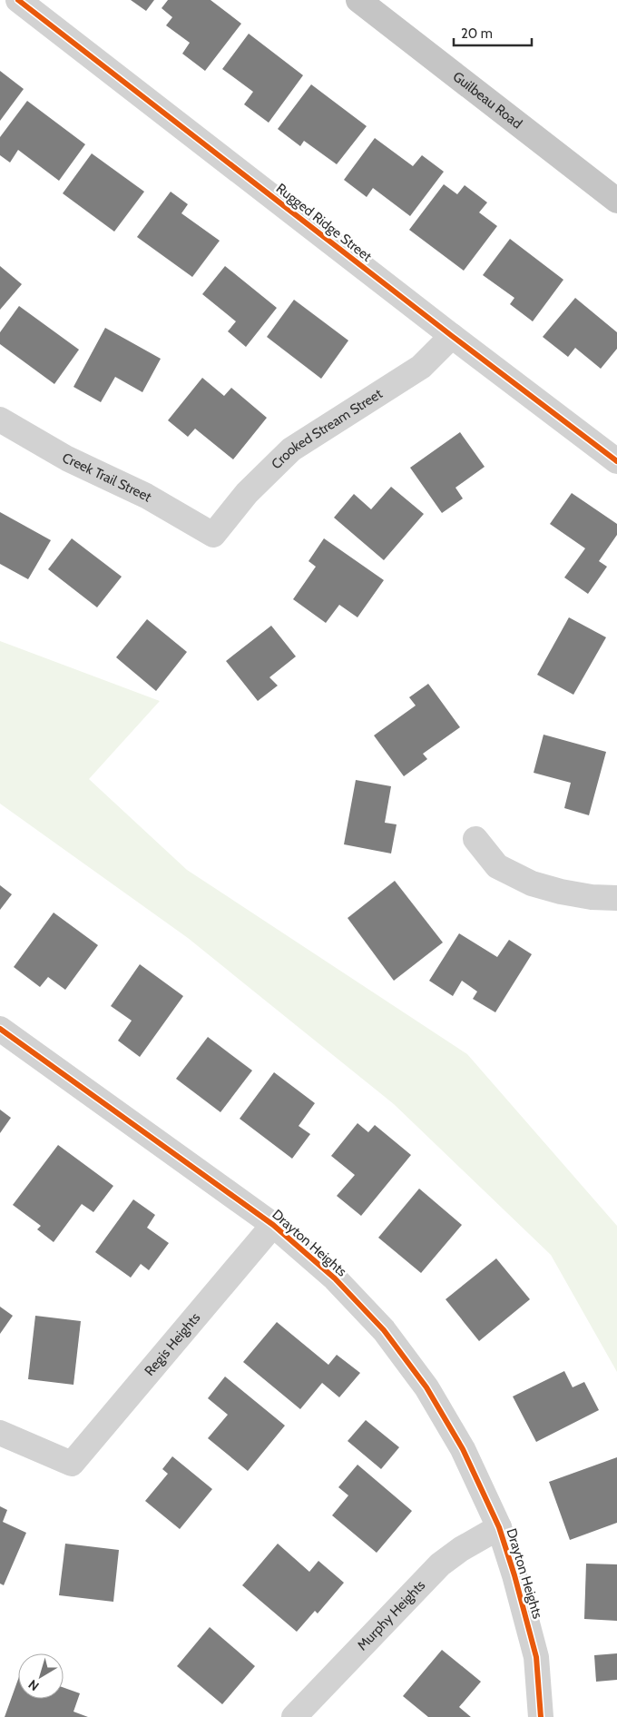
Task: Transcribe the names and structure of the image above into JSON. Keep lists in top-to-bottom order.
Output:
{
  "streets": {
    "main road": ["Guilbeau Road"],
    "street": [
      "Rugged Ridge Street",
      "Crooked Stream Street",
      "Creek Trail Street",
      "Drayton Heights",
      "Regis Heights",
      "Murphy Heights"
    ]
  },
  "crossings": [
    ["Rugged Ridge Street", "Crooked Stream Street"],
    ["Crooked Stream Street", "Creek Trail Street"],
    ["Drayton Heights", "Regis Heights"],
    ["Drayton Heights", "Murphy Heights"]
  ],
  "scale_bar": "20 m",
  "north": "bottom left"
}
